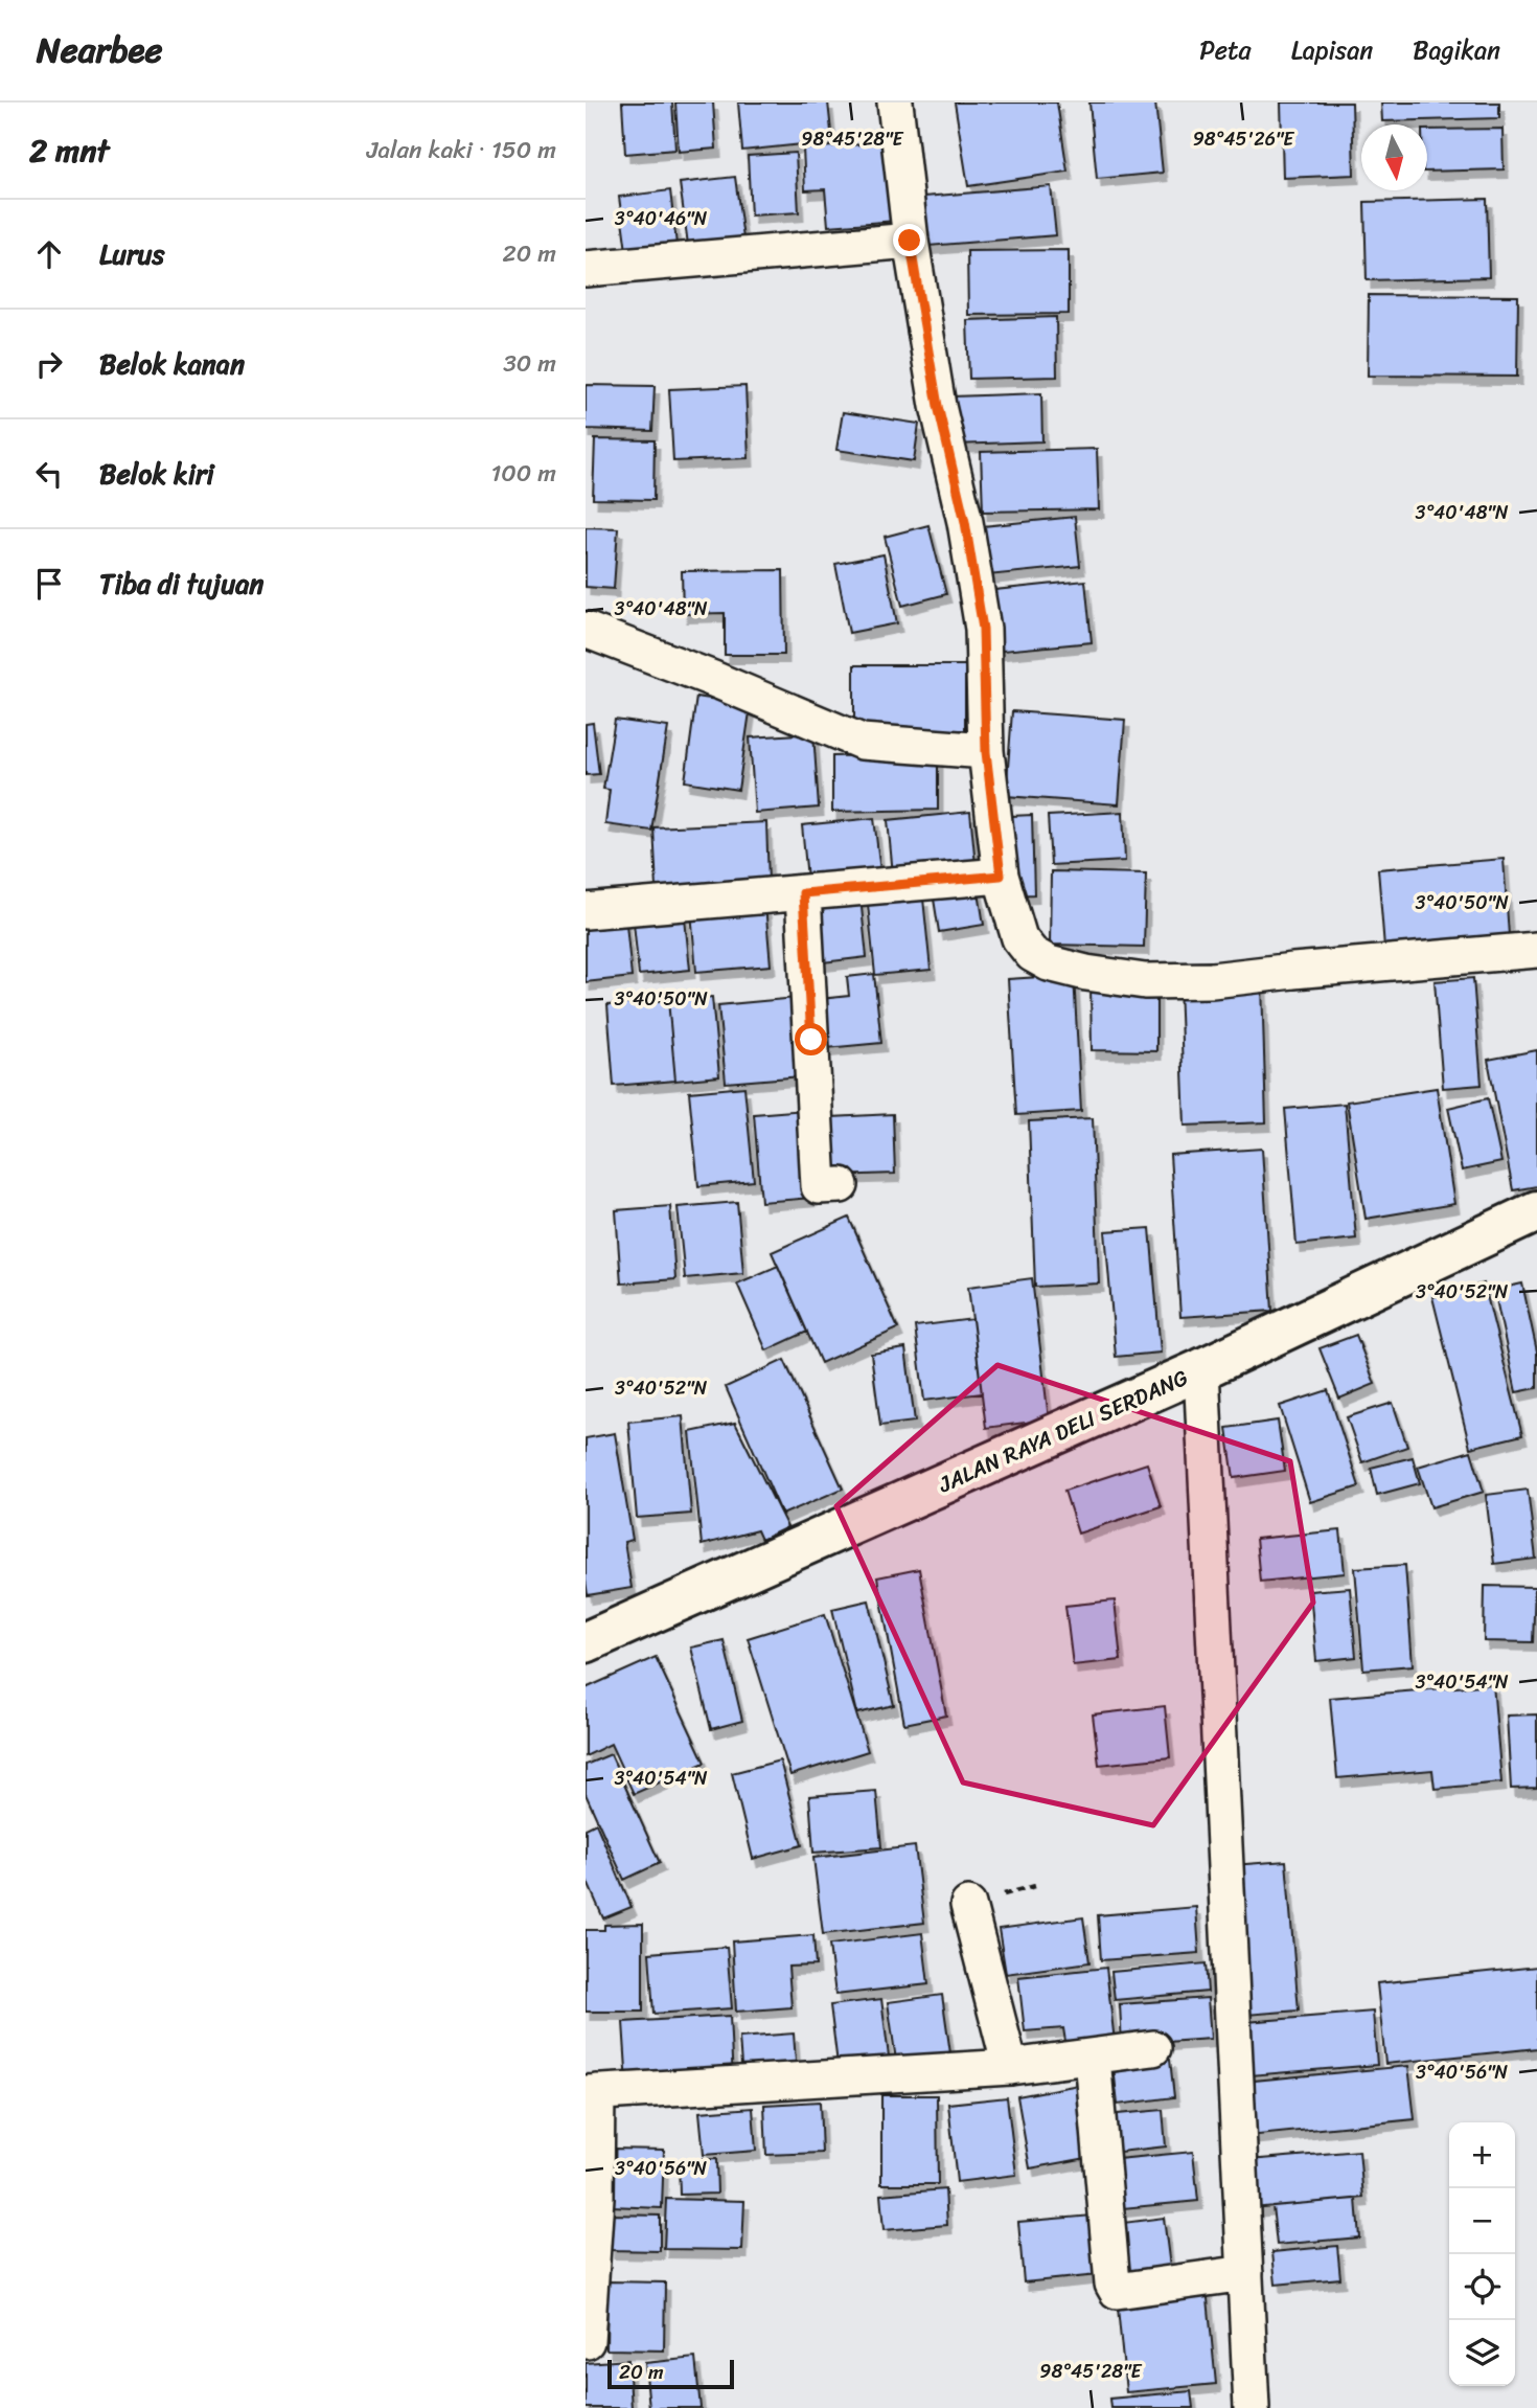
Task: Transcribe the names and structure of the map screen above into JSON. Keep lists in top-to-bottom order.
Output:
{
  "streets": {
    "main road": ["JALAN RAYA DELI SERDANG"]
  },
  "scale_bar": "20 m",
  "north": "bottom",
  "page": {
    "header": "Nearbee",
    "nav": ["Peta", "Lapisan", "Bagikan"],
    "heading": ["2 mnt", "Jalan kaki · 150 m"],
    "list": [
      ["Lurus", "20 m"],
      ["Belok kanan", "30 m"],
      ["Belok kiri", "100 m"],
      "Tiba di tujuan"
    ],
    "map_buttons": ["+", "−"],
    "scale": "20 m"
  },
  "coordinates": [
    "98°45'28\"E",
    "98°45'26\"E",
    "3°40'46\"N",
    "3°40'48\"N",
    "3°40'50\"N",
    "3°40'52\"N",
    "3°40'54\"N",
    "3°40'56\"N"
  ]
}
